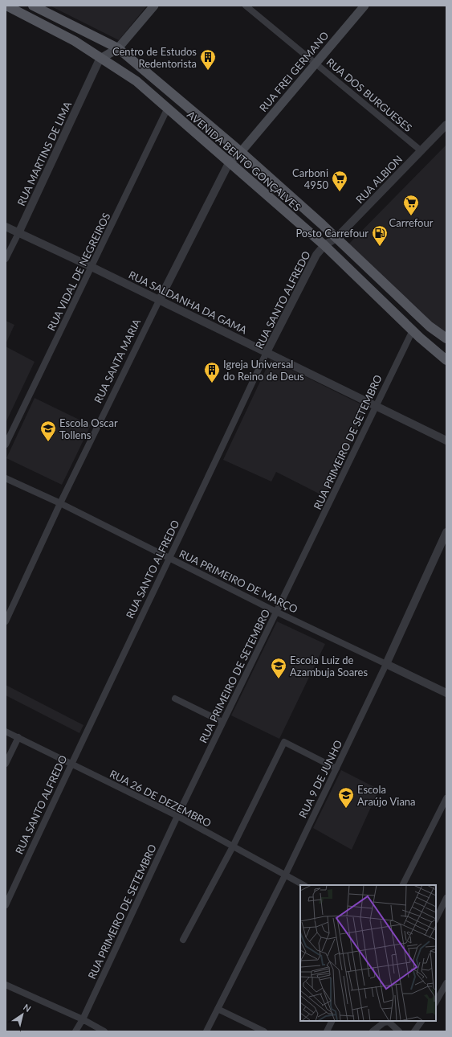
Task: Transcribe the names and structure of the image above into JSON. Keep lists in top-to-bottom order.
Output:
{
  "streets": {
    "main road": ["RUA FREI GERMANO", "AVENIDA BENTO GONÇALVES", "RUA SANTA MARIA"],
    "street": [
      "RUA DOS BURGUESES",
      "RUA MARTINS DE LIMA",
      "RUA ALBION",
      "RUA VIDAL DE NEGREIROS",
      "RUA SANTO ALFREDO",
      "RUA SALDANHA DA GAMA",
      "RUA PRIMEIRO DE SETEMBRO",
      "RUA PRIMEIRO DE MARÇO",
      "RUA 9 DE JUNHO",
      "RUA 26 DE DEZEMBRO"
    ]
  },
  "crossings": [
    ["RUA FREI GERMANO", "RUA DOS BURGUESES"],
    ["RUA FREI GERMANO", "AVENIDA BENTO GONÇALVES"],
    ["RUA FREI GERMANO", "RUA SANTA MARIA"],
    ["RUA DOS BURGUESES", "RUA ALBION"],
    ["RUA MARTINS DE LIMA", "AVENIDA BENTO GONÇALVES"],
    ["RUA MARTINS DE LIMA", "RUA SALDANHA DA GAMA"],
    ["AVENIDA BENTO GONÇALVES", "RUA ALBION"],
    ["AVENIDA BENTO GONÇALVES", "RUA VIDAL DE NEGREIROS"],
    ["AVENIDA BENTO GONÇALVES", "RUA SANTO ALFREDO"],
    ["AVENIDA BENTO GONÇALVES", "RUA SANTA MARIA"],
    ["AVENIDA BENTO GONÇALVES", "RUA PRIMEIRO DE SETEMBRO"],
    ["RUA ALBION", "RUA SANTO ALFREDO"],
    ["RUA VIDAL DE NEGREIROS", "RUA SALDANHA DA GAMA"],
    ["RUA SANTO ALFREDO", "RUA SALDANHA DA GAMA"],
    ["RUA SANTO ALFREDO", "RUA PRIMEIRO DE MARÇO"],
    ["RUA SANTO ALFREDO", "RUA 26 DE DEZEMBRO"],
    ["RUA SALDANHA DA GAMA", "RUA SANTA MARIA"],
    ["RUA SALDANHA DA GAMA", "RUA PRIMEIRO DE SETEMBRO"],
    ["RUA SANTA MARIA", "RUA PRIMEIRO DE MARÇO"],
    ["RUA PRIMEIRO DE SETEMBRO", "RUA PRIMEIRO DE MARÇO"],
    ["RUA PRIMEIRO DE SETEMBRO", "RUA 26 DE DEZEMBRO"],
    ["RUA PRIMEIRO DE MARÇO", "RUA 9 DE JUNHO"],
    ["RUA 9 DE JUNHO", "RUA 26 DE DEZEMBRO"]
  ],
  "places": {
    "building": ["Centro de Estudos Redentorista", "Igreja Universal do Reino de Deus"],
    "supermarket": ["Carboni 4950", "Carrefour"],
    "fuel station": ["Posto Carrefour"],
    "school or university": ["Escola Oscar Tollens", "Escola Luiz de Azambuja Soares", "Escola Araújo Viana"]
  },
  "north": "top right"
}
